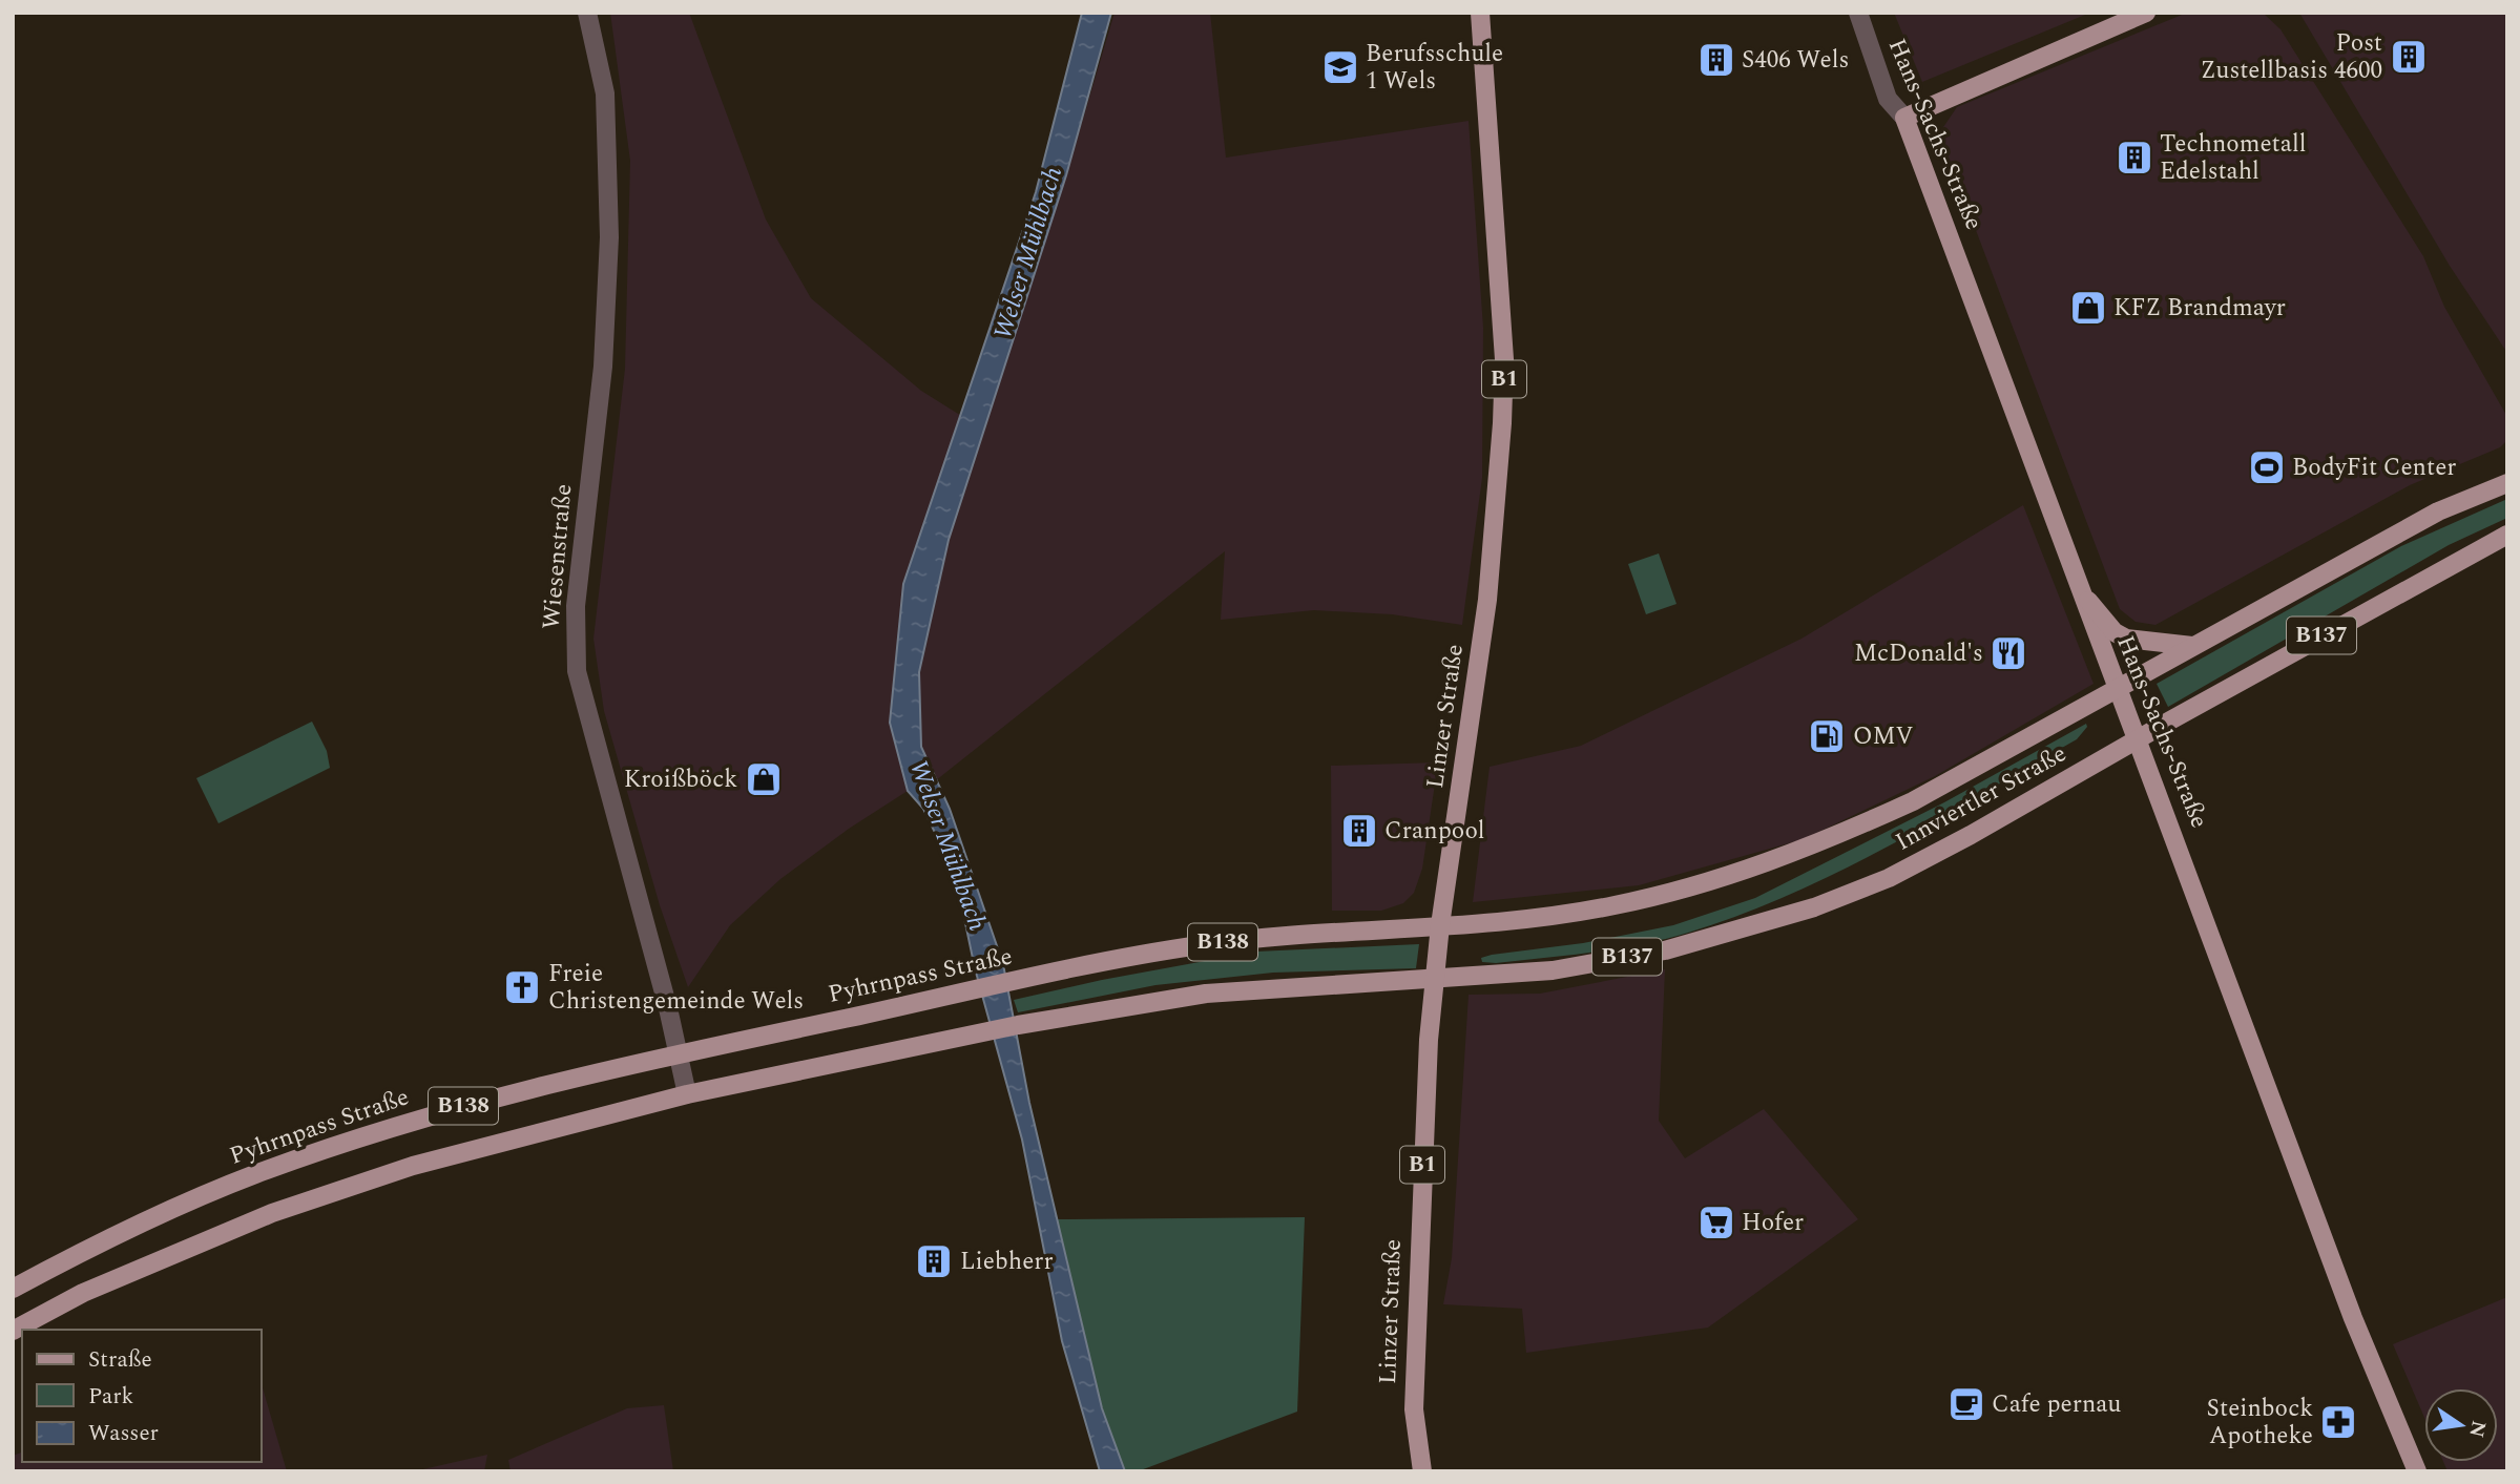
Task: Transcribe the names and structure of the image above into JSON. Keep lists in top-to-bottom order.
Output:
{
  "streets": {
    "main road": [
      "Hans-Sachs-Straße",
      "B1",
      "B137",
      "Linzer Straße",
      "Innviertler Straße",
      "B138",
      "Pyhrnpass Straße"
    ],
    "street": ["Wiesenstraße"]
  },
  "crossings": [
    ["Hans-Sachs-Straße", "Innviertler Straße"],
    ["Wiesenstraße", "B138"],
    ["Wiesenstraße", "Pyhrnpass Straße"],
    ["Linzer Straße", "Innviertler Straße"],
    ["Linzer Straße", "B138"],
    ["Linzer Straße", "Pyhrnpass Straße"],
    ["Innviertler Straße", "B138"],
    ["Innviertler Straße", "Pyhrnpass Straße"]
  ],
  "water": ["Welser Mühlbach"],
  "places": {
    "building": [
      "Post Zustellbasis 4600",
      "S406 Wels",
      "Technometall Edelstahl",
      "Cranpool",
      "Liebherr"
    ],
    "school or university": ["Berufsschule 1 Wels"],
    "shop": ["KFZ Brandmayr", "Kroißböck"],
    "sports": ["BodyFit Center"],
    "restaurant": ["McDonald's"],
    "fuel station": ["OMV"],
    "church": ["Freie Christengemeinde Wels"],
    "supermarket": ["Hofer"],
    "cafe": ["Cafe pernau"],
    "pharmacy": ["Steinbock Apotheke"]
  },
  "legend": ["Straße", "Park", "Wasser"],
  "north": "right"
}
